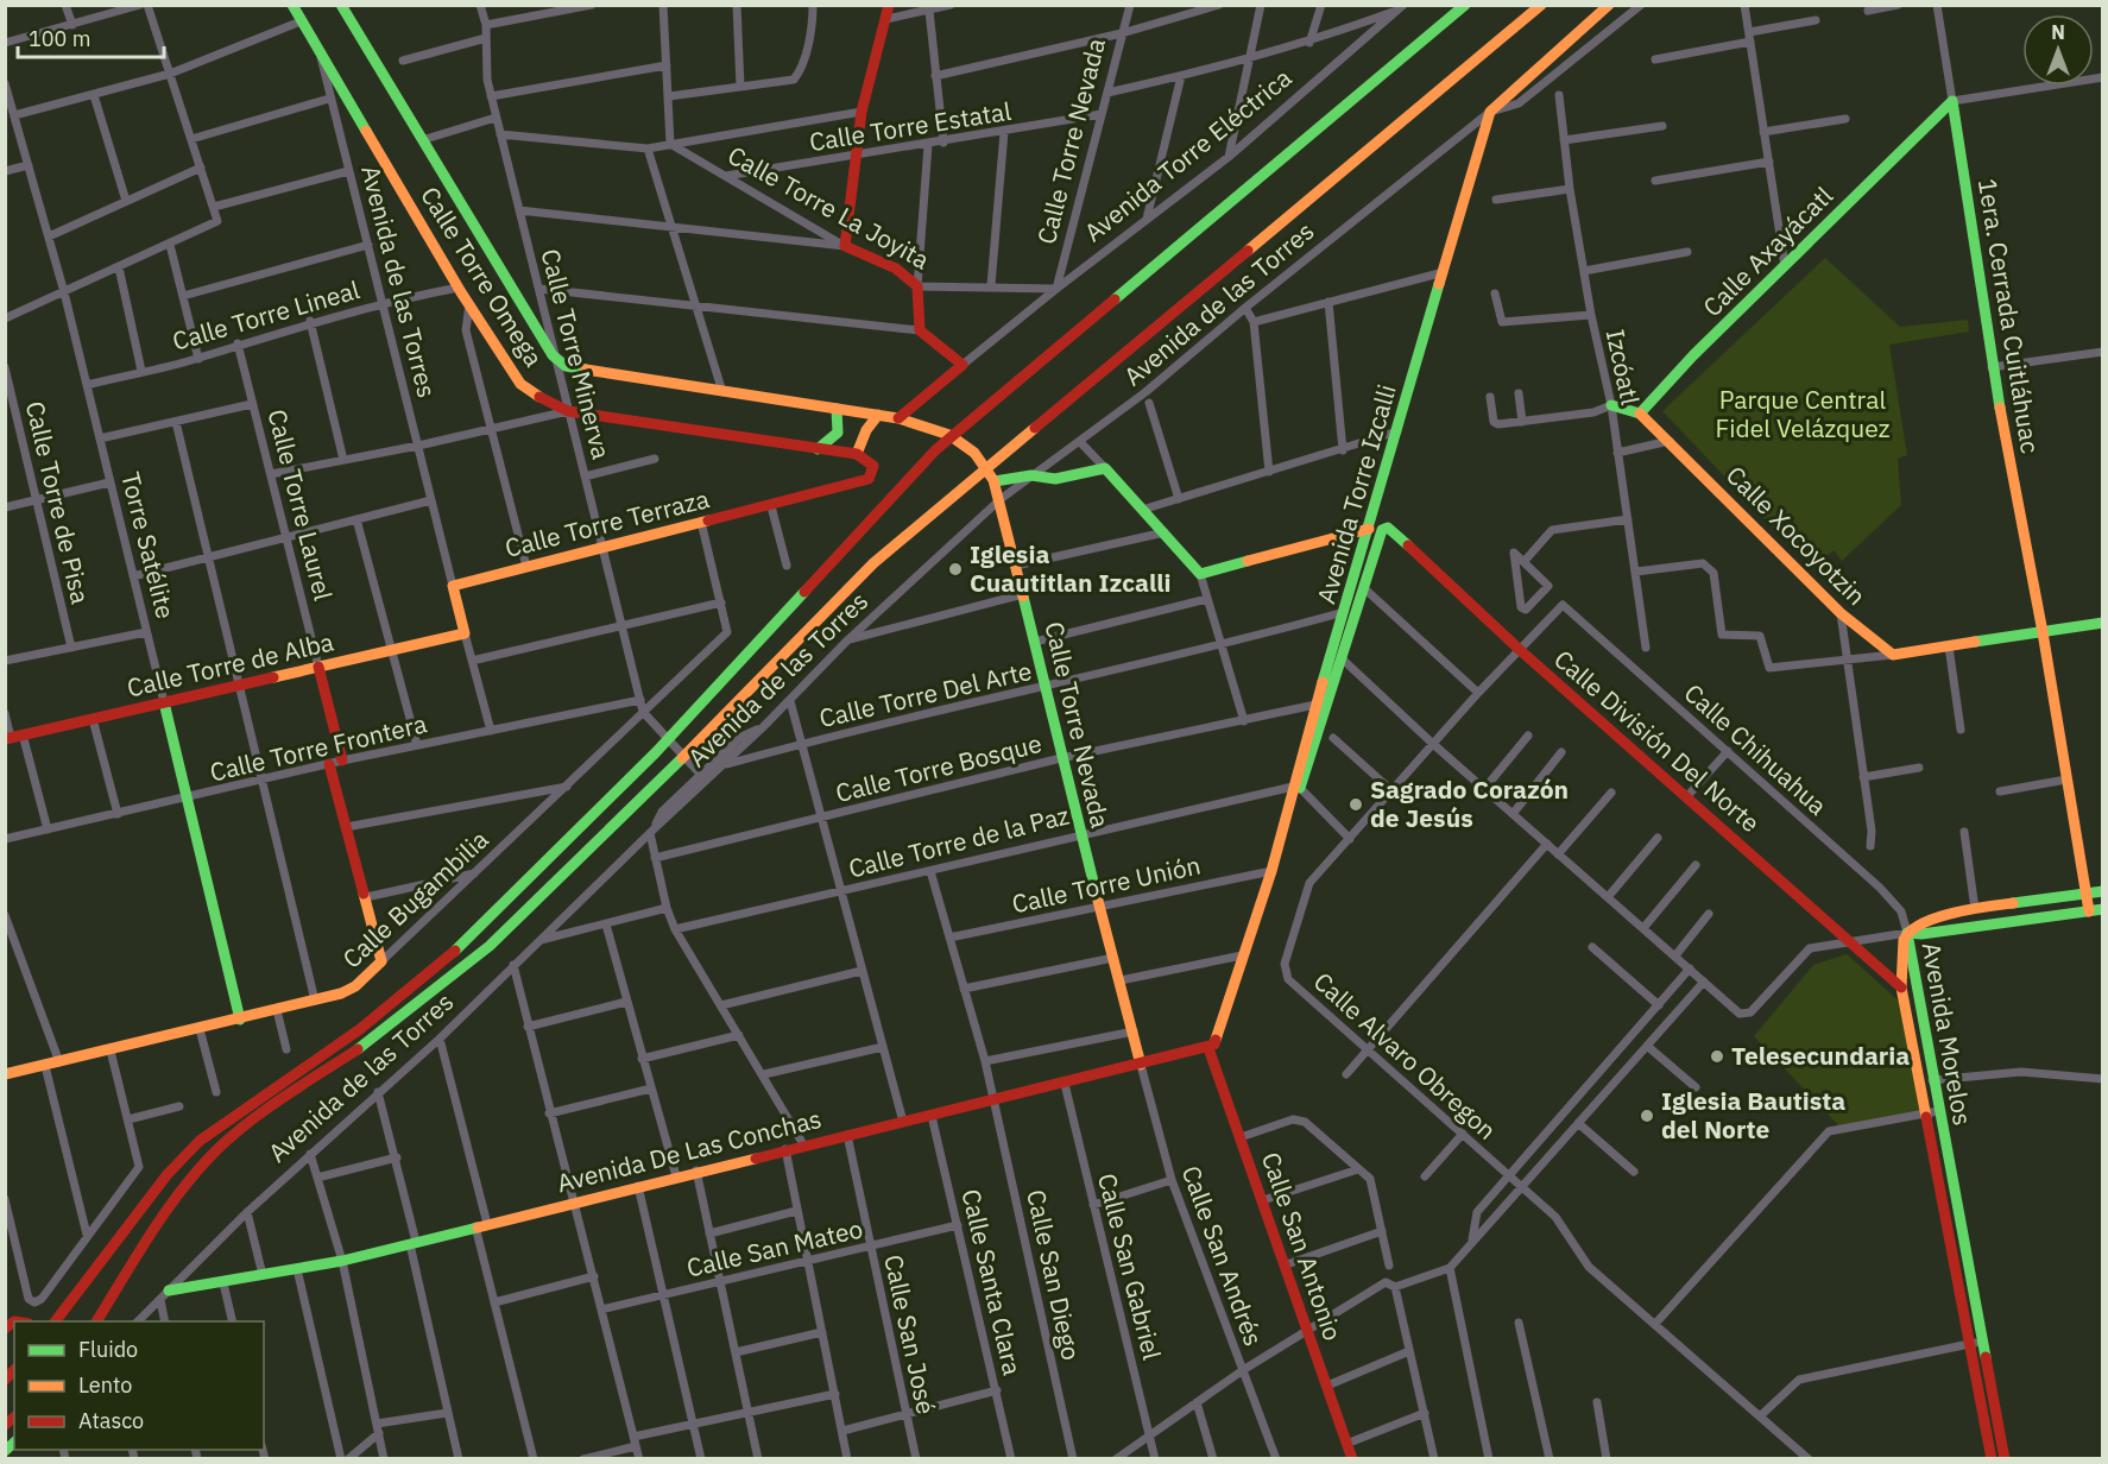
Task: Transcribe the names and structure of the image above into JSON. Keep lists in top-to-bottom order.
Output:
{
  "streets": {
    "main road": [
      "Calle Torre Nevada",
      "Avenida Torre Eléctrica",
      "Calle Torre La Joyita",
      "Calle Axayácatl",
      "Calle Torre Omega",
      "Avenida de las Torres",
      "1era. Cerrada Cuitláhuac",
      "Avenida Torre Izcalli",
      "Calle Torre Laurel",
      "Calle Torre Terraza",
      "Calle Xocoyotzin",
      "Torre Satélite",
      "Calle Torre de Alba",
      "Calle División Del Norte",
      "Calle Bugambilia",
      "Avenida Morelos",
      "Avenida De Las Conchas",
      "Calle San Antonio"
    ],
    "street": [
      "Calle Torre Estatal",
      "Calle Torre Lineal",
      "Calle Torre Minerva",
      "Izcóatl",
      "Calle Torre de Pisa",
      "Calle Torre Del Arte",
      "Calle Torre Frontera",
      "Calle Chihuahua",
      "Calle Torre Bosque",
      "Calle Torre de la Paz",
      "Calle Torre Unión",
      "Calle Alvaro Obregon",
      "Calle San Mateo",
      "Calle San Andrés",
      "Calle San Gabriel",
      "Calle San Diego",
      "Calle Santa Clara",
      "Calle San José"
    ]
  },
  "crossings": [
    ["Calle Torre Estatal", "Calle Torre Nevada"],
    ["Calle Torre Estatal", "Calle Torre La Joyita"],
    ["Calle Torre Nevada", "Avenida Torre Eléctrica"],
    ["Calle Torre Nevada", "Calle Torre La Joyita"],
    ["Calle Torre Nevada", "Calle Torre Omega"],
    ["Calle Torre Nevada", "Avenida de las Torres"],
    ["Calle Torre Nevada", "Calle Torre Del Arte"],
    ["Calle Torre Nevada", "Calle Torre Bosque"],
    ["Calle Torre Nevada", "Calle Torre de la Paz"],
    ["Calle Torre Nevada", "Calle Torre Unión"],
    ["Calle Torre Nevada", "Avenida De Las Conchas"],
    ["Calle Torre Nevada", "Calle San Andrés"],
    ["Avenida Torre Eléctrica", "Calle Torre La Joyita"],
    ["Avenida Torre Eléctrica", "Calle Torre Omega"],
    ["Calle Axayácatl", "1era. Cerrada Cuitláhuac"],
    ["Calle Axayácatl", "Calle Xocoyotzin"],
    ["Calle Torre Omega", "Avenida de las Torres"],
    ["Calle Torre Omega", "Calle Torre Lineal"],
    ["Calle Torre Omega", "Calle Torre Minerva"],
    ["Calle Torre Omega", "Calle Torre Terraza"],
    ["Avenida de las Torres", "Calle Torre Lineal"],
    ["Avenida de las Torres", "Avenida Torre Izcalli"],
    ["Avenida de las Torres", "Calle Torre Terraza"],
    ["Avenida de las Torres", "Calle Torre de Alba"],
    ["Avenida de las Torres", "Calle Torre Del Arte"],
    ["Avenida de las Torres", "Calle Torre Frontera"],
    ["Avenida de las Torres", "Avenida De Las Conchas"],
    ["Calle Torre Lineal", "Calle Torre Laurel"],
    ["Calle Torre Lineal", "Torre Satélite"],
    ["Calle Torre Minerva", "Calle Torre Terraza"],
    ["Calle Torre Minerva", "Calle Torre Frontera"],
    ["Calle Torre Minerva", "Calle Bugambilia"],
    ["Avenida Torre Izcalli", "Calle Torre Del Arte"],
    ["Avenida Torre Izcalli", "Calle Torre Bosque"],
    ["Avenida Torre Izcalli", "Calle Torre de la Paz"],
    ["Avenida Torre Izcalli", "Calle Torre Unión"],
    ["Avenida Torre Izcalli", "Avenida De Las Conchas"],
    ["Avenida Torre Izcalli", "Calle San Antonio"],
    ["Calle Torre Laurel", "Calle Torre de Alba"],
    ["Calle Torre Laurel", "Calle Torre Frontera"],
    ["Torre Satélite", "Calle Torre de Alba"],
    ["Torre Satélite", "Calle Torre Frontera"],
    ["Torre Satélite", "Calle Bugambilia"],
    ["Calle División Del Norte", "Avenida Morelos"],
    ["Calle División Del Norte", "Calle Alvaro Obregon"],
    ["Calle Chihuahua", "Avenida Morelos"],
    ["Calle Chihuahua", "Calle Alvaro Obregon"],
    ["Calle Torre de la Paz", "Calle San Diego"],
    ["Calle Torre Unión", "Calle San Diego"],
    ["Avenida De Las Conchas", "Calle San Antonio"],
    ["Avenida De Las Conchas", "Calle San Andrés"],
    ["Avenida De Las Conchas", "Calle San Gabriel"],
    ["Avenida De Las Conchas", "Calle San Diego"],
    ["Avenida De Las Conchas", "Calle Santa Clara"],
    ["Avenida De Las Conchas", "Calle San José"],
    ["Calle San Mateo", "Calle Santa Clara"],
    ["Calle San Mateo", "Calle San José"]
  ],
  "parks": ["Parque Central Fidel Velázquez"],
  "places": [
    "Iglesia Cuautitlan Izcalli",
    "Sagrado Corazón de Jesús",
    "Telesecundaria",
    "Iglesia Bautista del Norte"
  ],
  "legend": ["Fluido", "Lento", "Atasco"],
  "scale_bar": "100 m",
  "north": "top"
}
